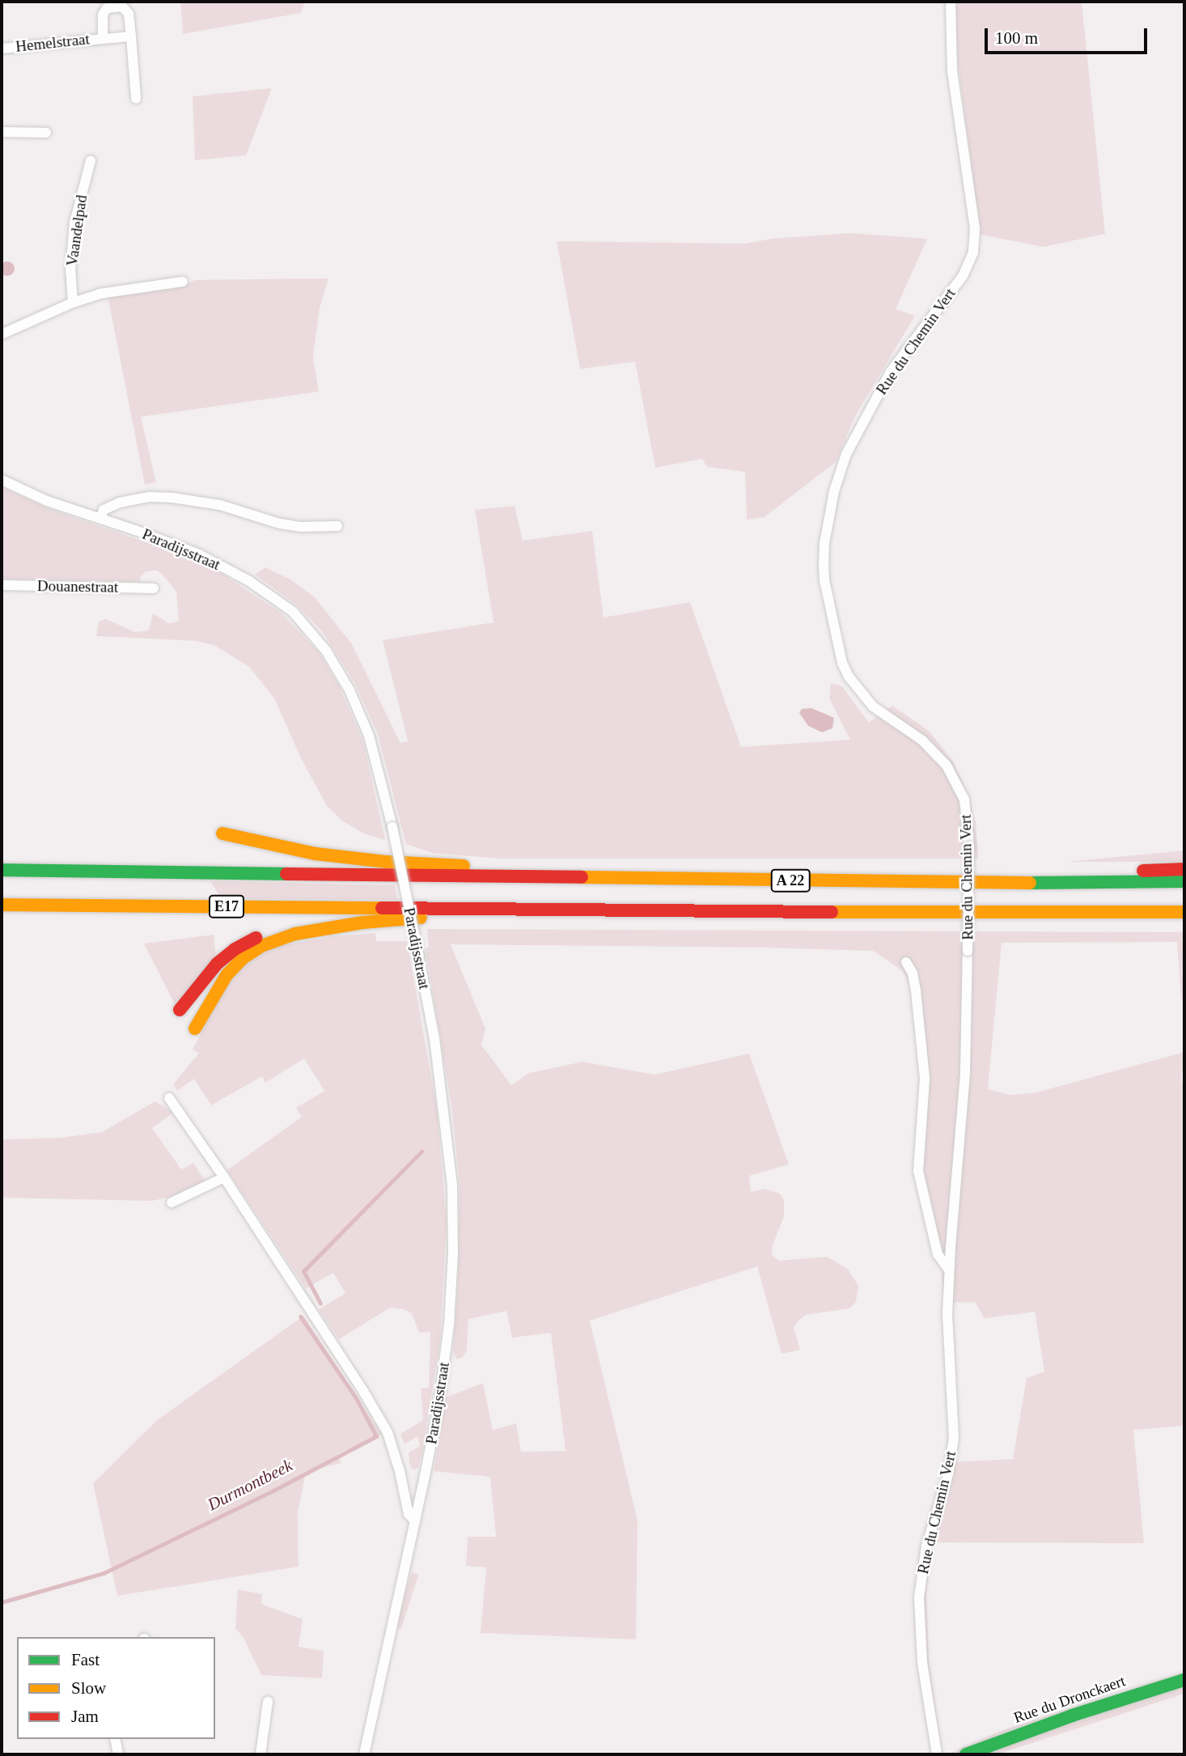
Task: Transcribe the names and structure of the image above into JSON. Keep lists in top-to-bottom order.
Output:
{
  "streets": {
    "main road": ["A 22", "E17", "Rue du Dronckaert"],
    "street": [
      "Hemelstraat",
      "Vaandelpad",
      "Rue du Chemin Vert",
      "Paradijsstraat",
      "Douanestraat"
    ]
  },
  "crossings": [
    ["A 22", "E17"]
  ],
  "water": ["Durmontbeek"],
  "legend": ["Fast", "Slow", "Jam"],
  "scale_bar": "100 m"
}
